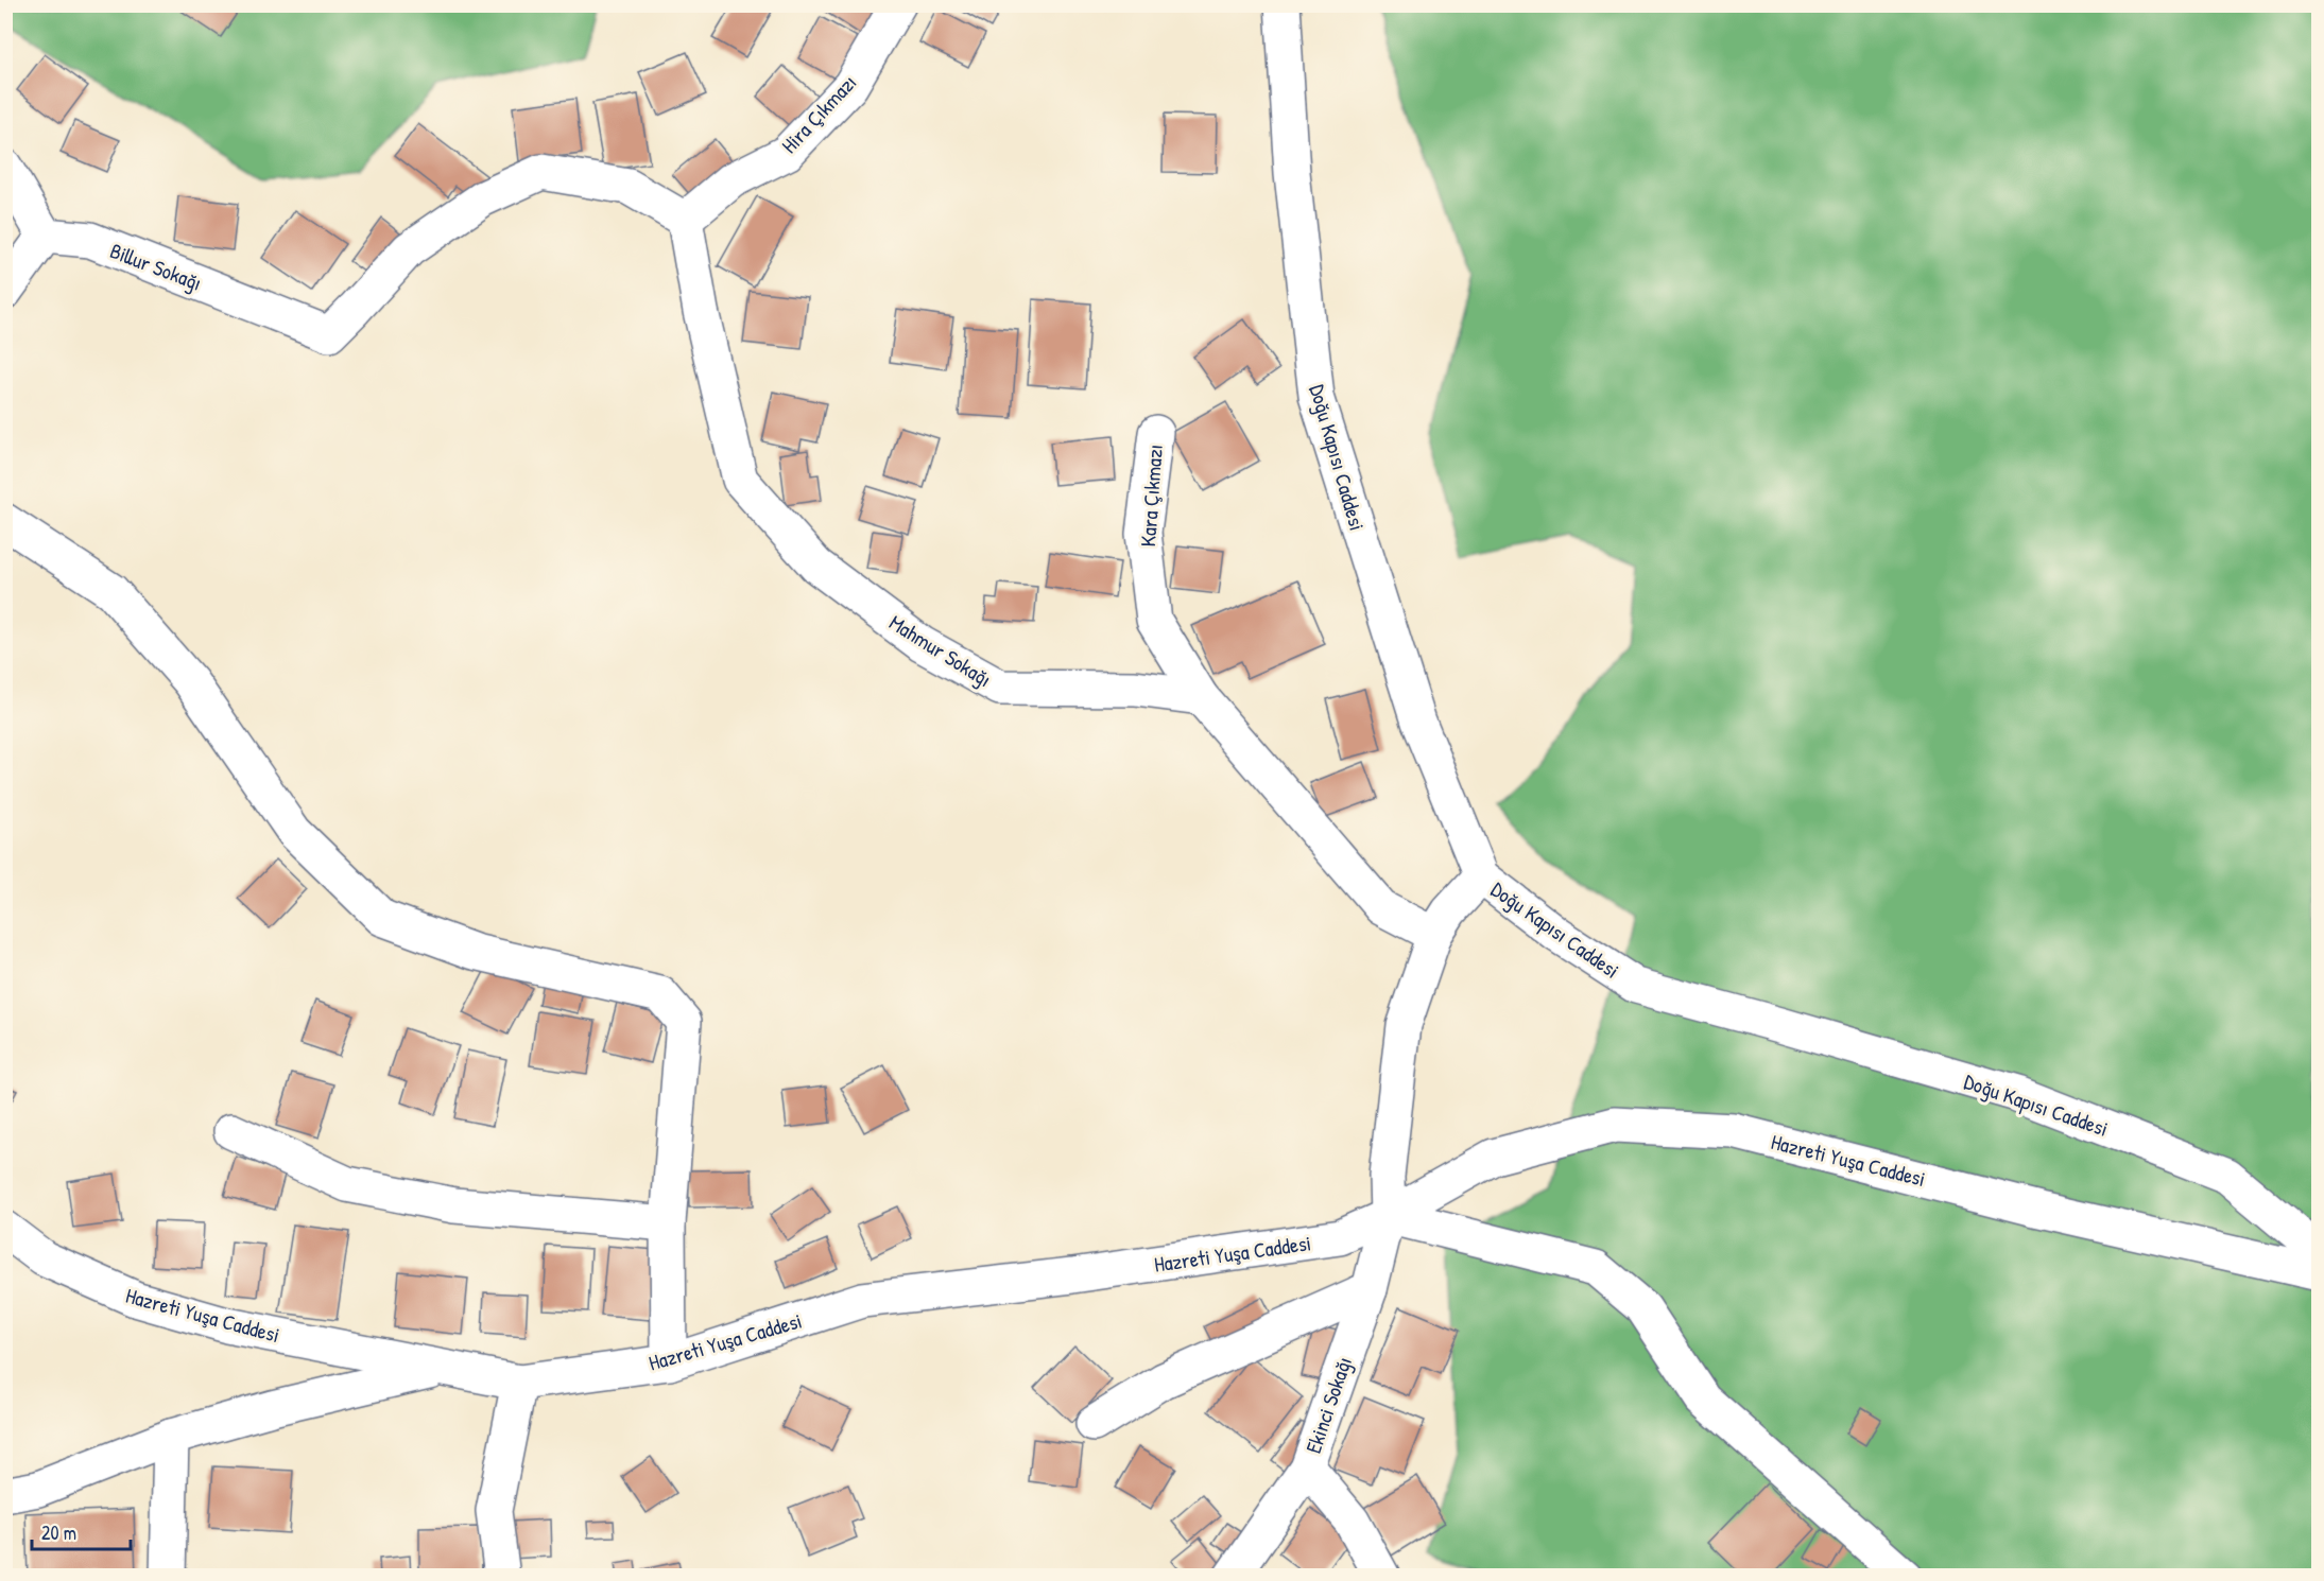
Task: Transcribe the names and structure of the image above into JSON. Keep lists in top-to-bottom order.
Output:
{
  "streets": {
    "street": [
      "Hira Çıkmazı",
      "Billur Sokağı",
      "Doğu Kapısı Caddesi",
      "Kara Çıkmazı",
      "Mahmur Sokağı",
      "Hazreti Yuşa Caddesi",
      "Ekinci Sokağı"
    ]
  },
  "crossings": [
    ["Hira Çıkmazı", "Billur Sokağı"],
    ["Hira Çıkmazı", "Mahmur Sokağı"],
    ["Billur Sokağı", "Mahmur Sokağı"],
    ["Kara Çıkmazı", "Mahmur Sokağı"],
    ["Hazreti Yuşa Caddesi", "Ekinci Sokağı"]
  ],
  "scale_bar": "20 m"
}
